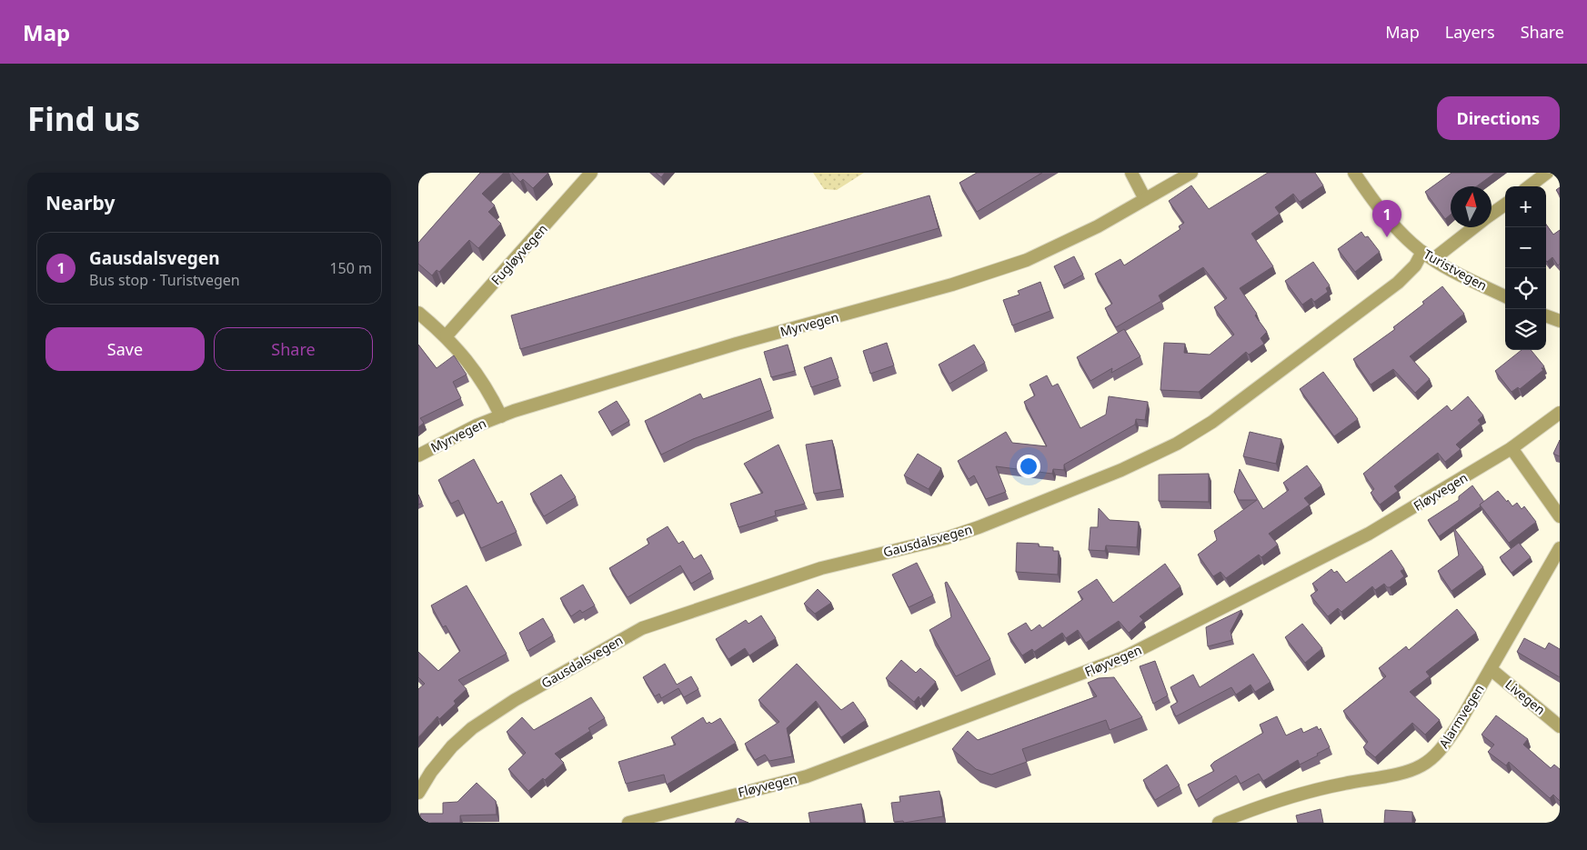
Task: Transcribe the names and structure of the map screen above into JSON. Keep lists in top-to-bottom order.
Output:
{
  "streets": {
    "street": [
      "Fugløyvegen",
      "Turistvegen",
      "Myrvegen",
      "Fløyvegen",
      "Gausdalsvegen",
      "Livegen",
      "Alarmvegen"
    ]
  },
  "crossings": [
    ["Turistvegen", "Gausdalsvegen"],
    ["Livegen", "Alarmvegen"]
  ],
  "north": "top",
  "page": {
    "header": "Map",
    "nav": ["Map", "Layers", "Share"],
    "buttons": [
      "Directions",
      ["Save", "Share"]
    ],
    "title": "Find us",
    "heading": "Nearby",
    "map_buttons": ["+", "−"],
    "pins": "1",
    "list": [
      {
        "mark": "1",
        "name": "Gausdalsvegen",
        "note": "Bus stop · Turistvegen",
        "value": "150 m"
      }
    ]
  }
}
